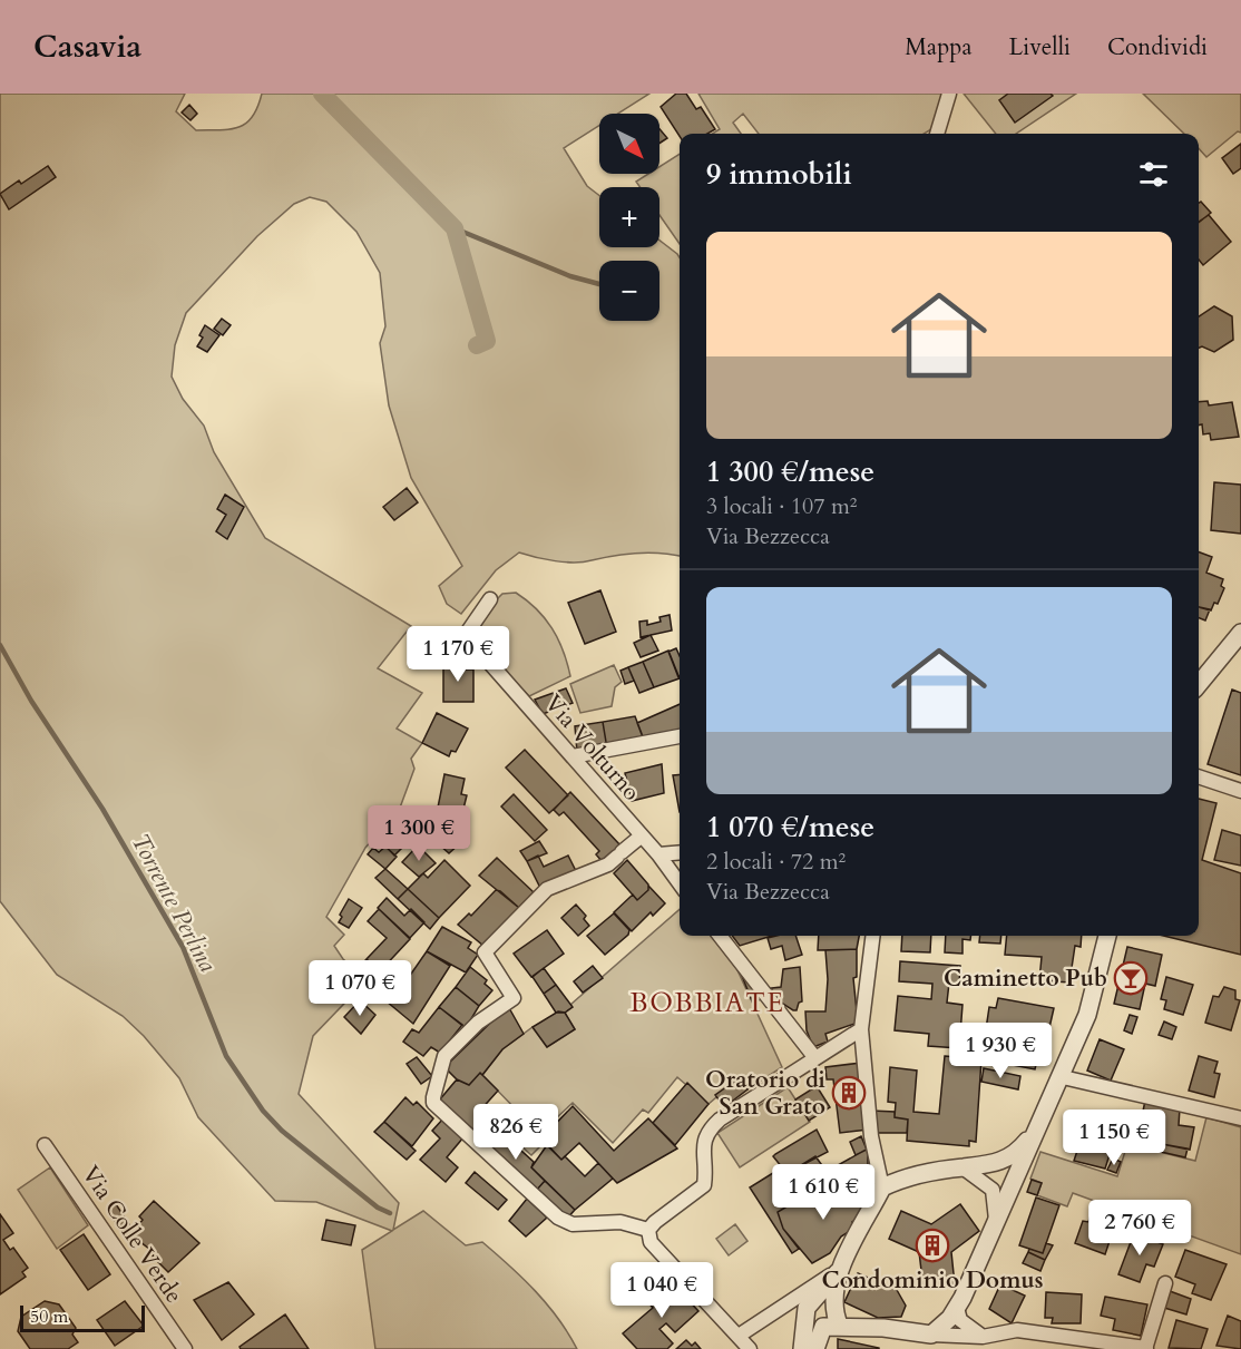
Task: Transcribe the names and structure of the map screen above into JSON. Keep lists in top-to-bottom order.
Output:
{
  "streets": {
    "street": ["Via Volturno", "Via Colle Verde"]
  },
  "districts": ["BOBBIATE"],
  "water": ["Torrente Perlina"],
  "places": {
    "bar": ["Caminetto Pub"],
    "building": ["Oratorio di San Grato", "Condominio Domus"]
  },
  "scale_bar": "50 m",
  "north": "bottom right",
  "page": {
    "header": "Casavia",
    "nav": ["Mappa", "Livelli", "Condividi"],
    "map_buttons": ["+", "−"],
    "heading": "9 immobili",
    "list": [
      {
        "name": "1 300 €/mese",
        "note": "3 locali · 107 m² · Via Bezzecca"
      },
      {
        "name": "1 070 €/mese",
        "note": "2 locali · 72 m² · Via Bezzecca"
      }
    ],
    "price": [
      "1 170 €",
      "1 300 €",
      "1 070 €",
      "1 930 €",
      "826 €",
      "1 150 €",
      "1 610 €",
      "2 760 €",
      "1 040 €"
    ],
    "scale": "50 m"
  }
}
